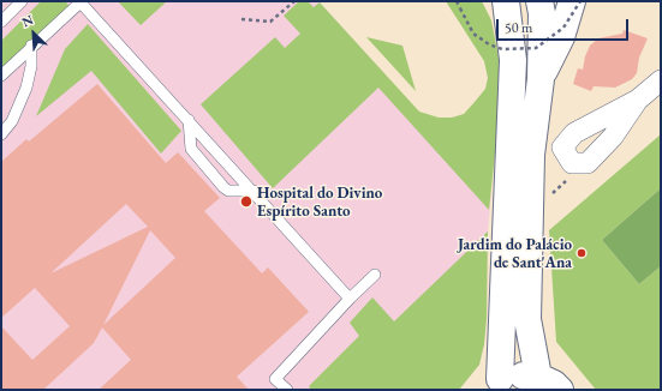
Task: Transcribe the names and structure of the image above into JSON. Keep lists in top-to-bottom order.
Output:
{
  "places": ["Hospital do Divino Espírito Santo", "Jardim do Palácio de Sant'Ana"],
  "scale_bar": "50 m",
  "north": "top left"
}
